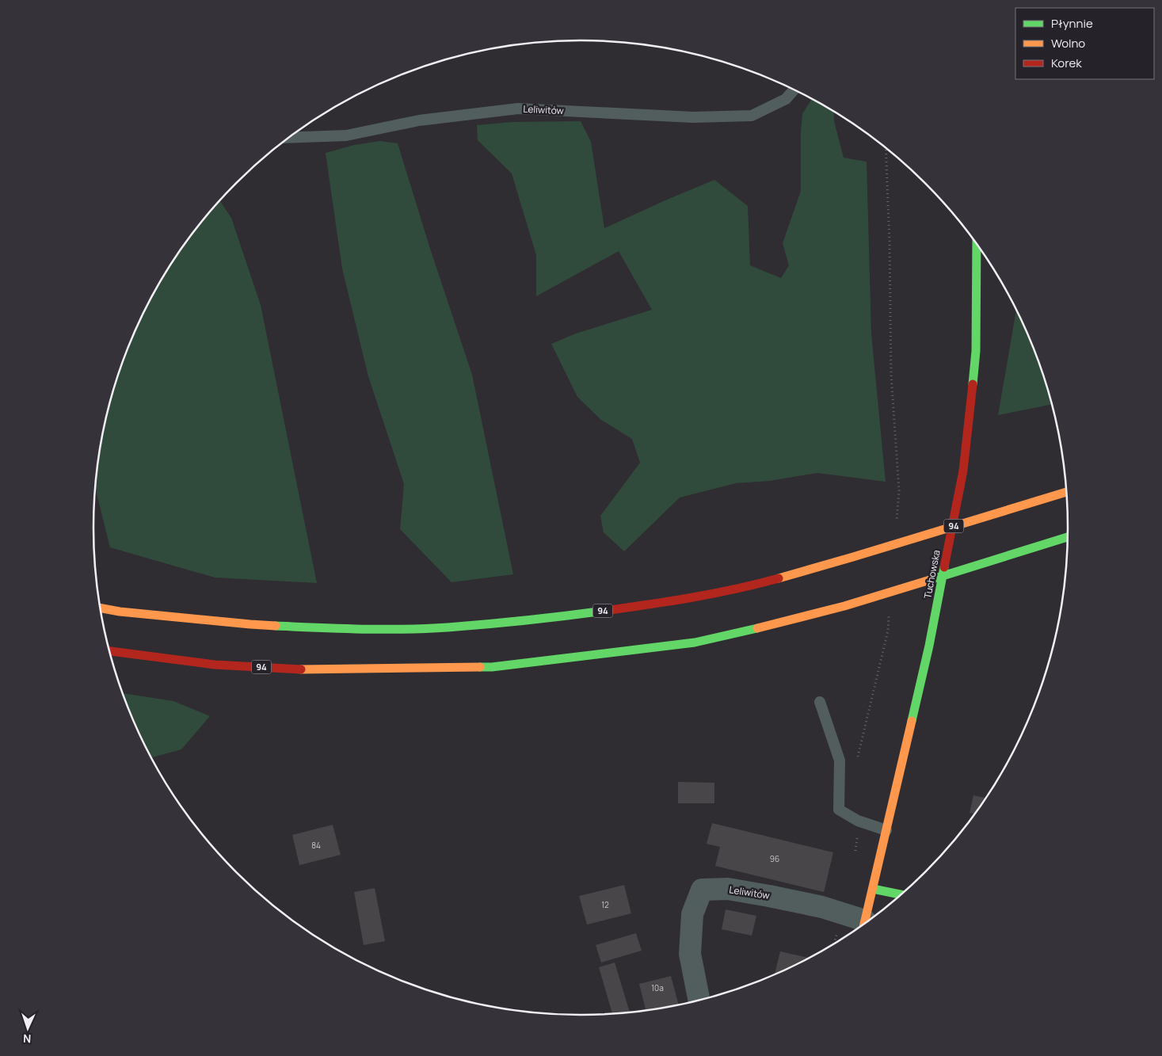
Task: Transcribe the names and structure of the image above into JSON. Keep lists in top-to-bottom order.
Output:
{
  "streets": {
    "main road": ["94", "Tuchowska"],
    "street": ["Leliwitów"]
  },
  "house_numbers": [
    "84",
    "96",
    "12",
    "10a"
  ],
  "legend": ["Płynnie", "Wolno", "Korek"],
  "north": "bottom"
}
